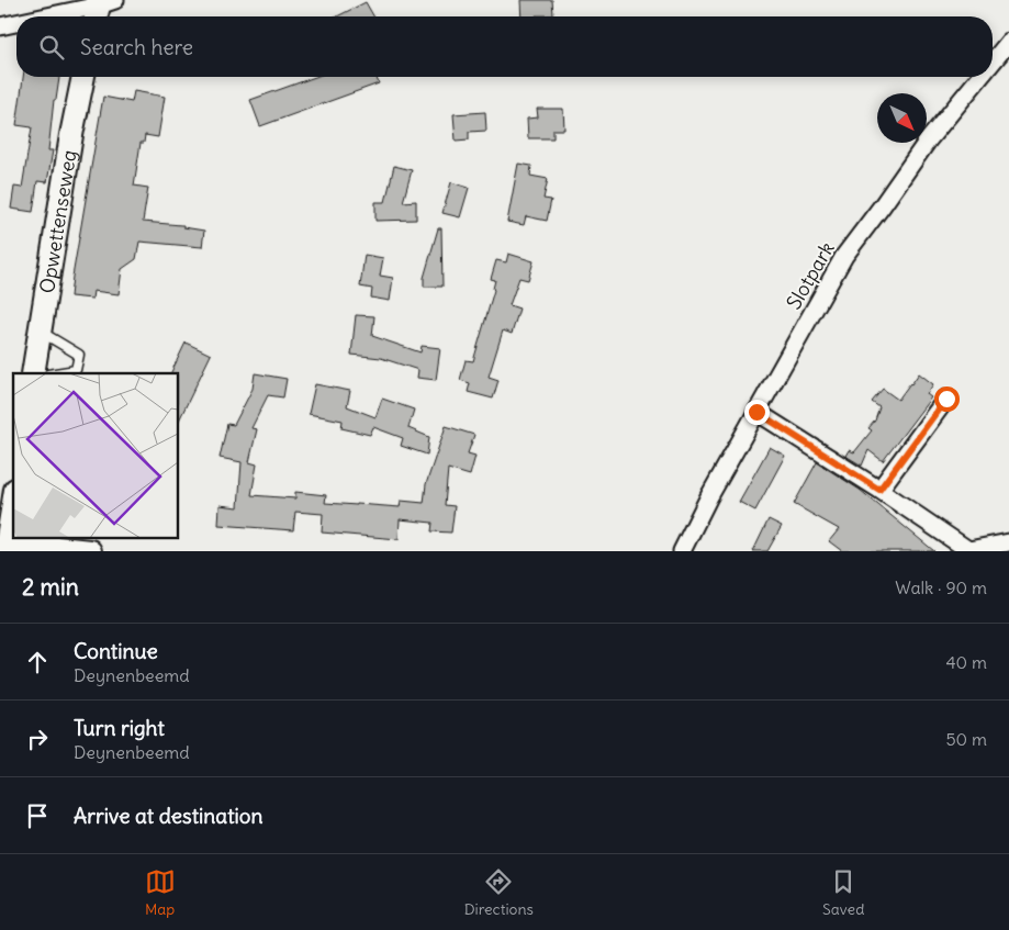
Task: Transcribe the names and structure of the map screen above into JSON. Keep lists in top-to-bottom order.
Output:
{
  "streets": {
    "street": ["Opwettenseweg", "Slotpark"]
  },
  "north": "bottom right",
  "page": {
    "search": "Search here",
    "heading": ["2 min", "Walk · 90 m"],
    "list": [
      ["Continue", "Deynenbeemd", "40 m"],
      ["Turn right", "Deynenbeemd", "50 m"],
      "Arrive at destination"
    ],
    "nav": ["Map", "Directions", "Saved"]
  }
}
